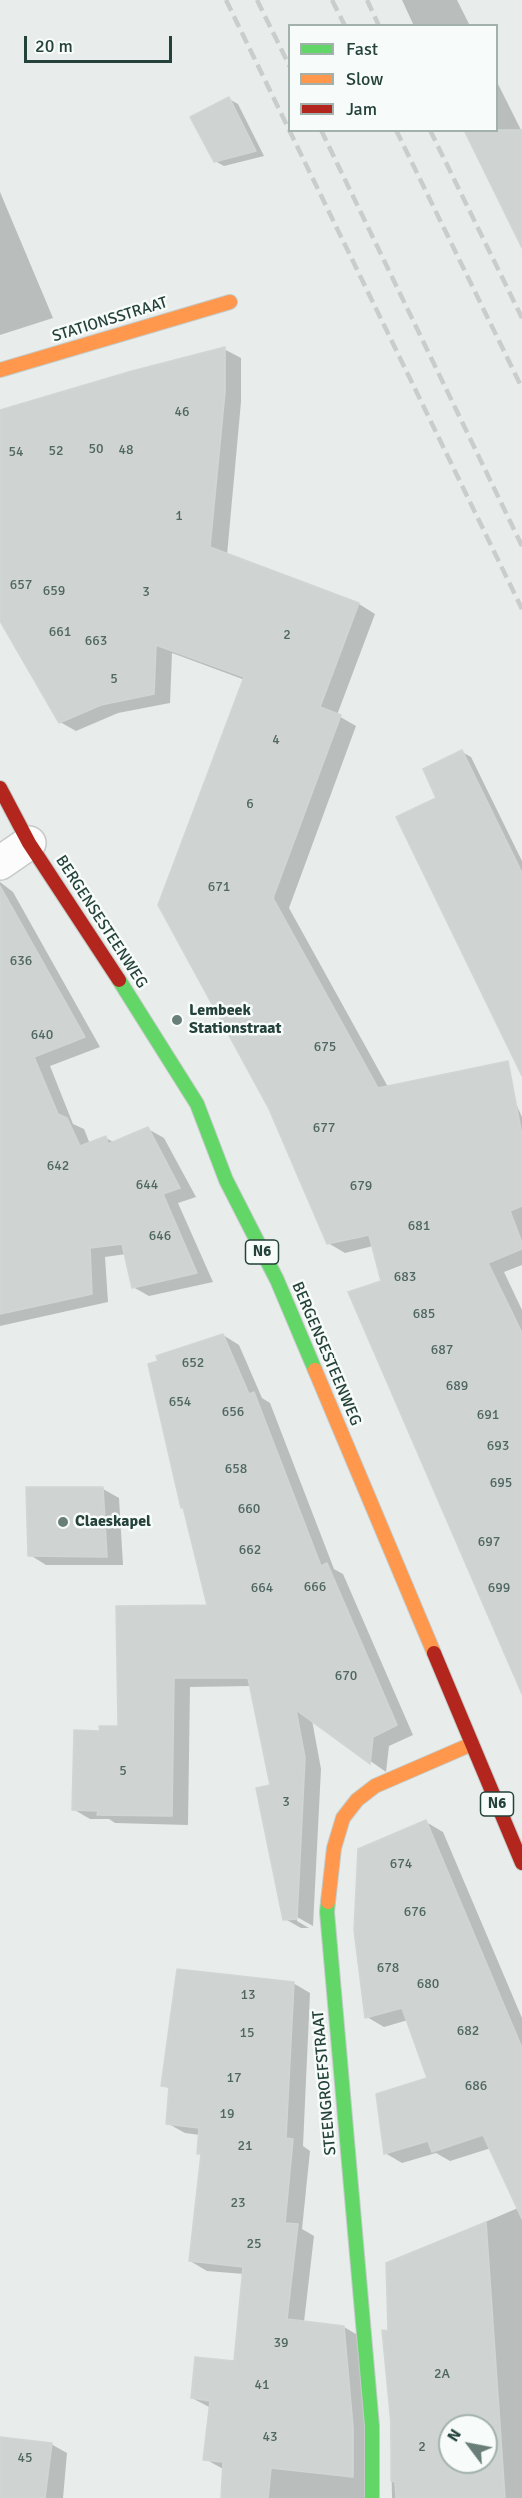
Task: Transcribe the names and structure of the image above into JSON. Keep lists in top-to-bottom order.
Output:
{
  "streets": {
    "main road": [
      "STATIONSSTRAAT",
      "BERGENSESTEENWEG",
      "N6",
      "STEENGROEFSTRAAT"
    ]
  },
  "crossings": [
    ["BERGENSESTEENWEG", "STEENGROEFSTRAAT"]
  ],
  "places": ["Lembeek Stationstraat", "Claeskapel"],
  "house_numbers": [
    "46",
    "50",
    "48",
    "52",
    "54",
    "1",
    "657",
    "659",
    "3",
    "661",
    "2",
    "663",
    "5",
    "4",
    "6",
    "671",
    "636",
    "640",
    "675",
    "677",
    "642",
    "644",
    "679",
    "681",
    "646",
    "683",
    "685",
    "687",
    "652",
    "689",
    "654",
    "656",
    "691",
    "693",
    "658",
    "695",
    "660",
    "697",
    "662",
    "666",
    "664",
    "699",
    "670",
    "5",
    "3",
    "674",
    "676",
    "678",
    "680",
    "13",
    "682",
    "15",
    "17",
    "686",
    "19",
    "21",
    "23",
    "25",
    "39",
    "2A",
    "41",
    "43",
    "2",
    "45"
  ],
  "legend": ["Fast", "Slow", "Jam"],
  "scale_bar": "20 m",
  "north": "top left"
}
